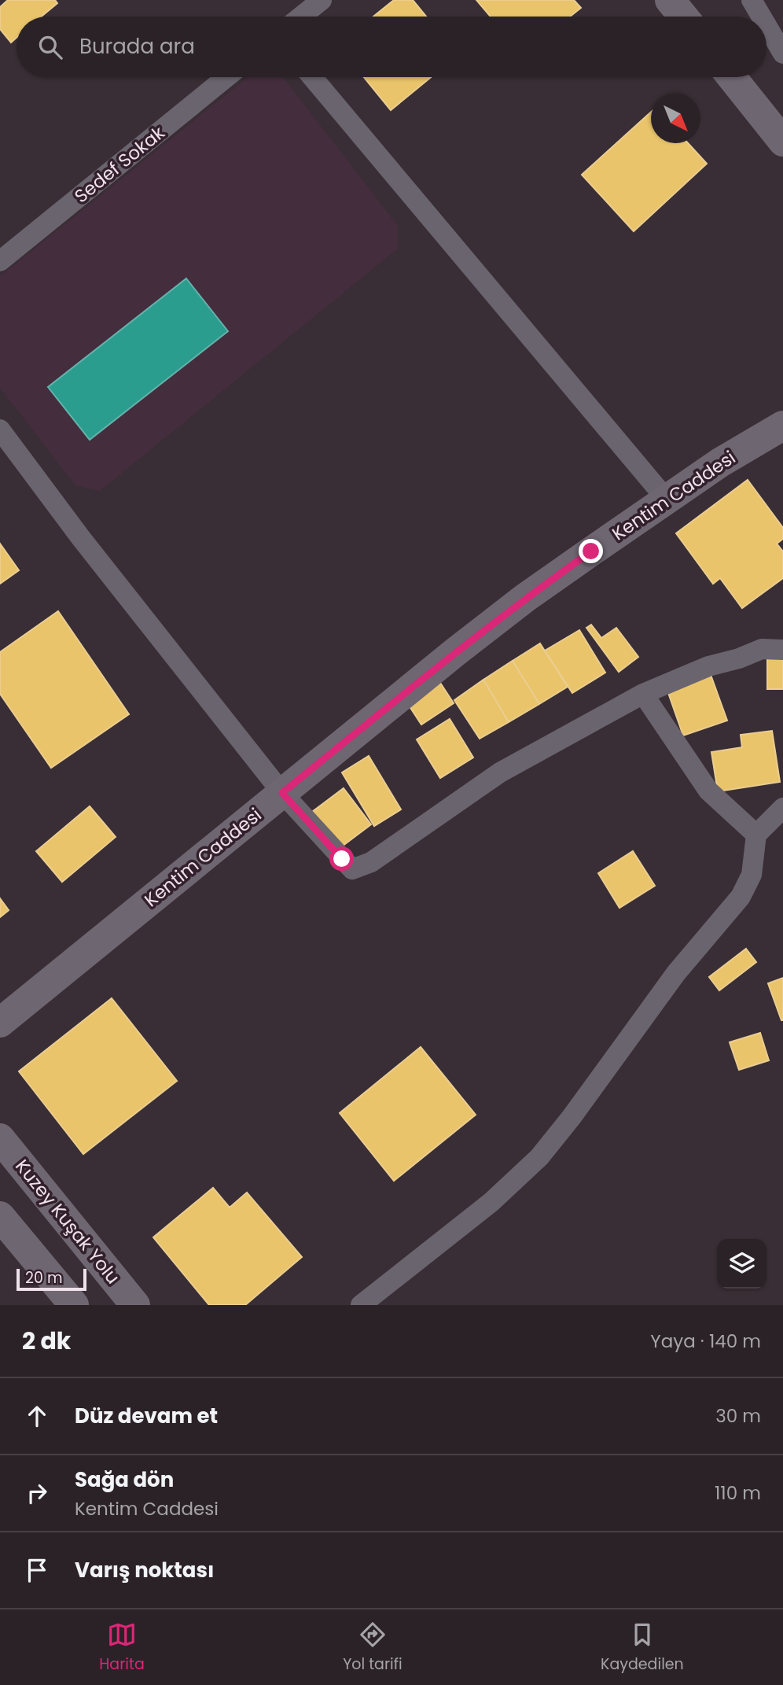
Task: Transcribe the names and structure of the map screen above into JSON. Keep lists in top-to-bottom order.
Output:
{
  "streets": {
    "street": ["Sedef Sokak", "Kentim Caddesi", "Kuzey Kuşak Yolu"]
  },
  "scale_bar": "20 m",
  "north": "bottom right",
  "page": {
    "search": "Burada ara",
    "scale": "20 m",
    "heading": ["2 dk", "Yaya · 140 m"],
    "list": [
      ["Düz devam et", "30 m"],
      ["Sağa dön", "Kentim Caddesi", "110 m"],
      "Varış noktası"
    ],
    "nav": ["Harita", "Yol tarifi", "Kaydedilen"]
  }
}
